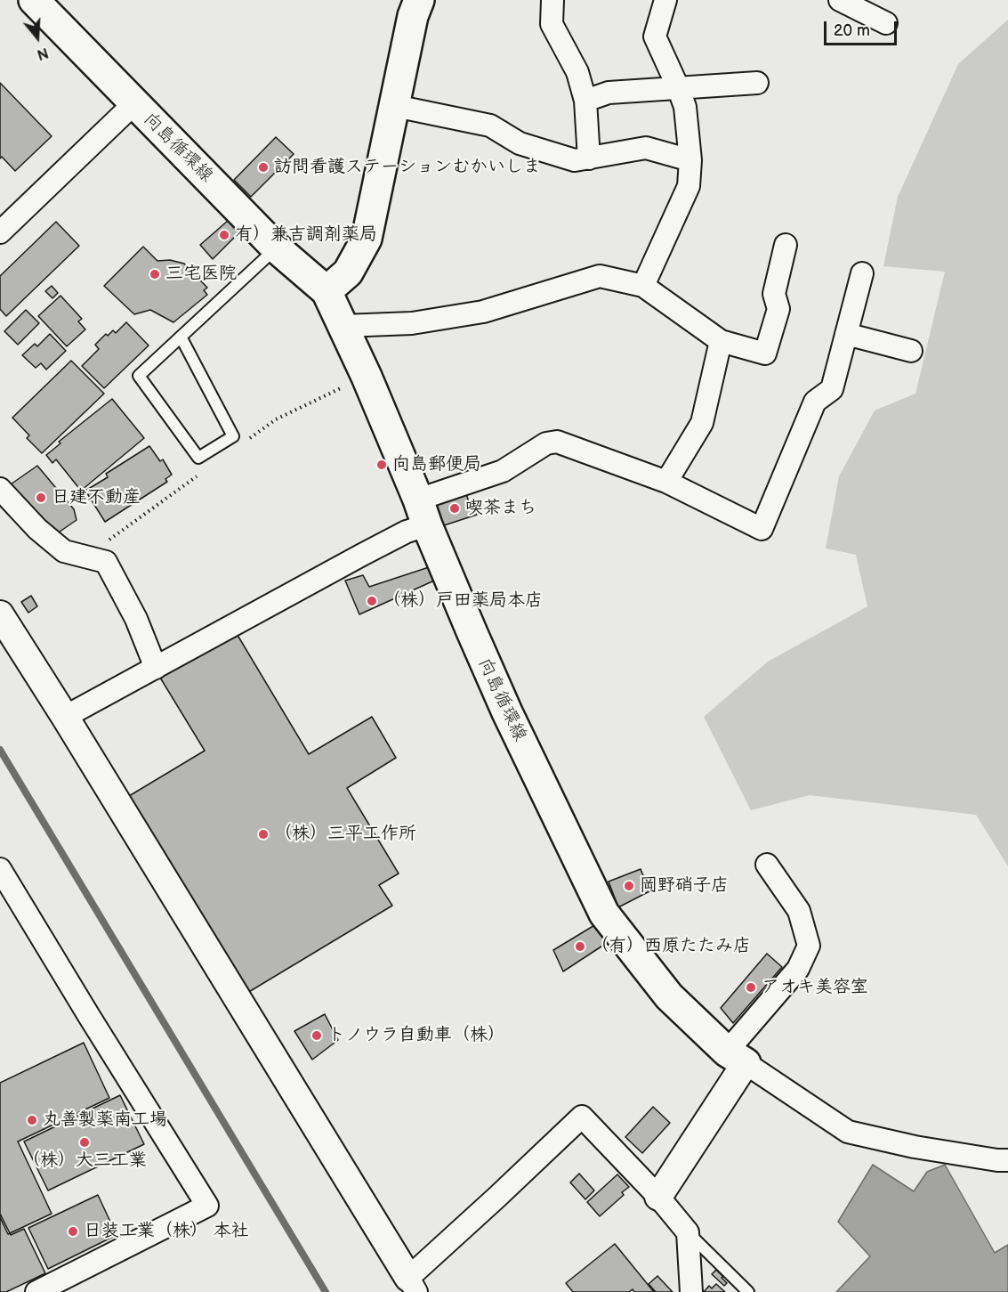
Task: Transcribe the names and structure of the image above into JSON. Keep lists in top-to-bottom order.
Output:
{
  "streets": {
    "main road": ["向島循環線"]
  },
  "places": [
    "訪問看護ステーションむかいしま",
    "有）兼吉調剤薬局",
    "三宅医院",
    "向島郵便局",
    "日建不動産",
    "喫茶まち",
    "（株）戸田薬局本店",
    "（株）三平工作所",
    "岡野硝子店",
    "（有）西原たたみ店",
    "アオキ美容室",
    "トノウラ自動車（株）",
    "丸善製薬南工場",
    "（株）大三工業",
    "日装工業（株） 本社"
  ],
  "scale_bar": "20 m",
  "north": "bottom"
}
